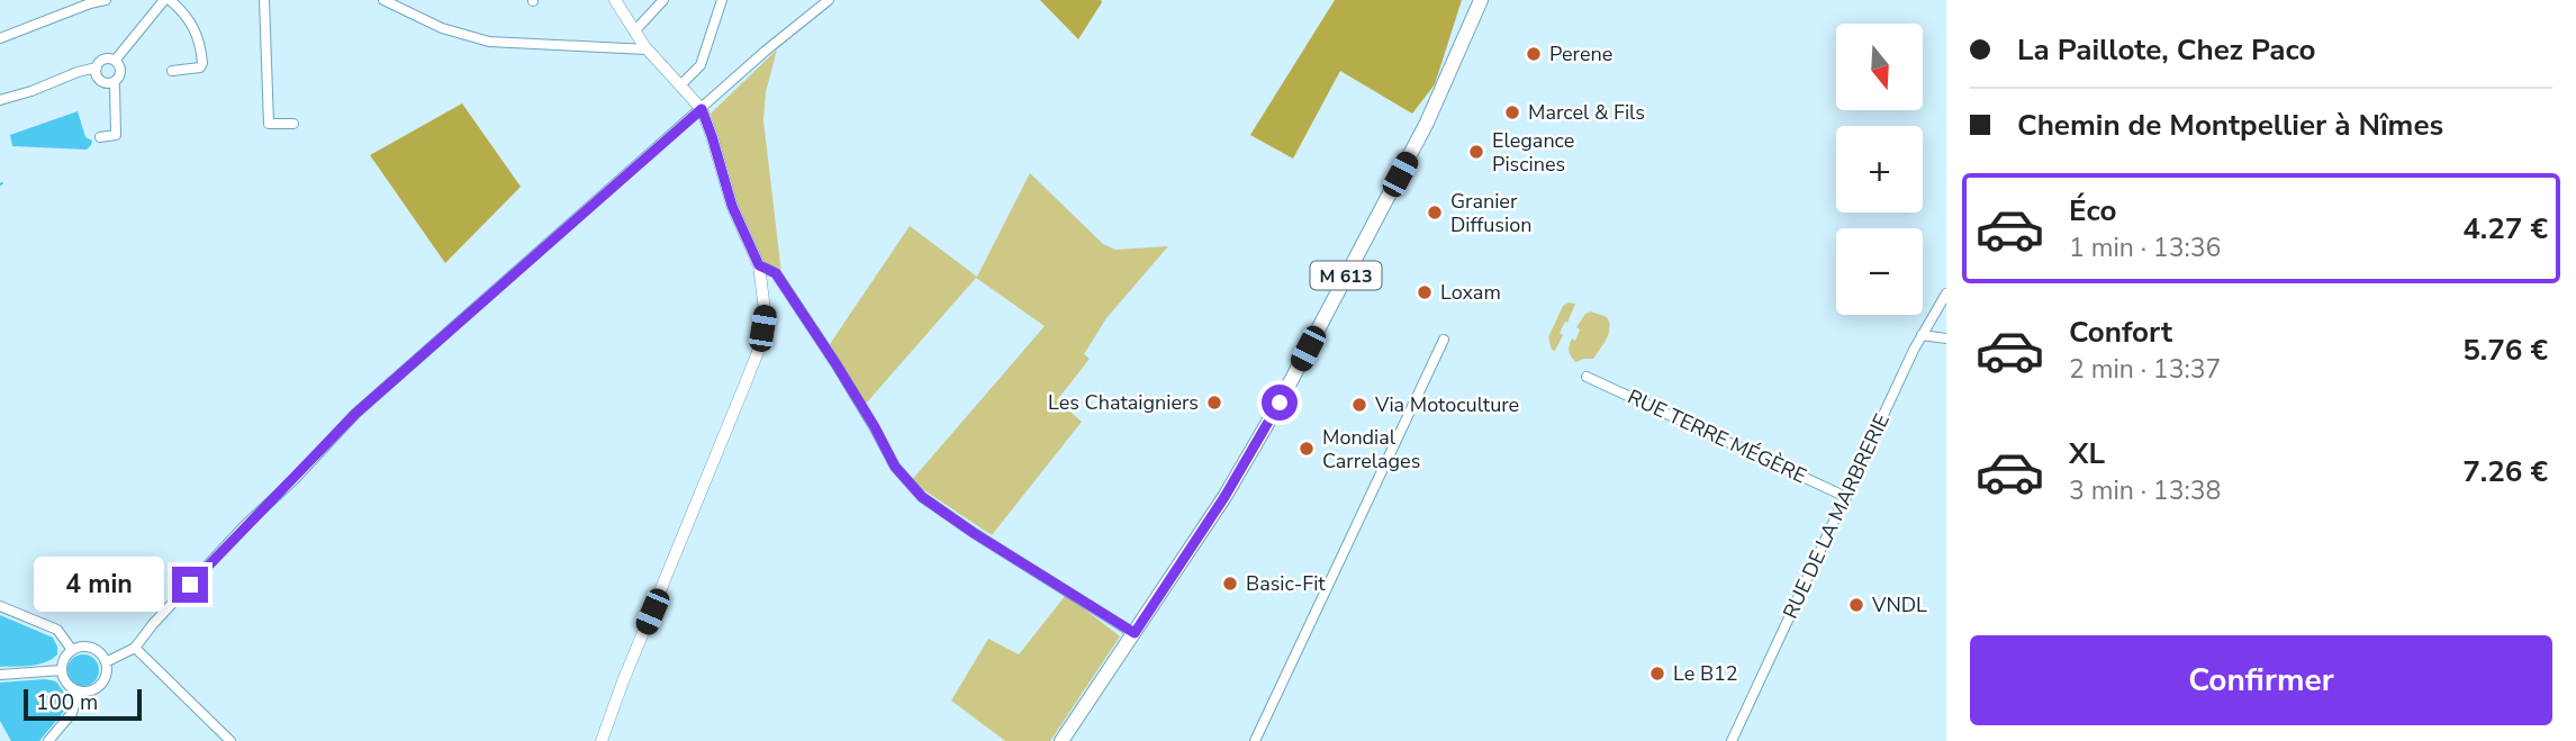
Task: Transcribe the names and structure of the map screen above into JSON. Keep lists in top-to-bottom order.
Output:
{
  "streets": {
    "main road": ["M 613"],
    "street": ["RUE TERRE MÉGÈRE", "RUE DE LA MARBRERIE"]
  },
  "crossings": [
    ["RUE TERRE MÉGÈRE", "RUE DE LA MARBRERIE"]
  ],
  "places": [
    "Perene",
    "Marcel & Fils",
    "Elegance Piscines",
    "Granier Diffusion",
    "Loxam",
    "Les Chataigniers",
    "Via Motoculture",
    "Mondial Carrelages",
    "Basic-Fit",
    "VNDL",
    "Le B12"
  ],
  "scale_bar": "100 m",
  "north": "bottom",
  "page": {
    "banner": ["La Paillote, Chez Paco", "Chemin de Montpellier à Nîmes"],
    "map_buttons": ["+", "−"],
    "list": [
      {
        "name": "Éco",
        "note": "1 min · 13:36",
        "value": "4.27 €"
      },
      {
        "name": "Confort",
        "note": "2 min · 13:37",
        "value": "5.76 €"
      },
      {
        "name": "XL",
        "note": "3 min · 13:38",
        "value": "7.26 €"
      }
    ],
    "bubble": "4 min",
    "buttons": "Confirmer",
    "scale": "100 m"
  }
}
